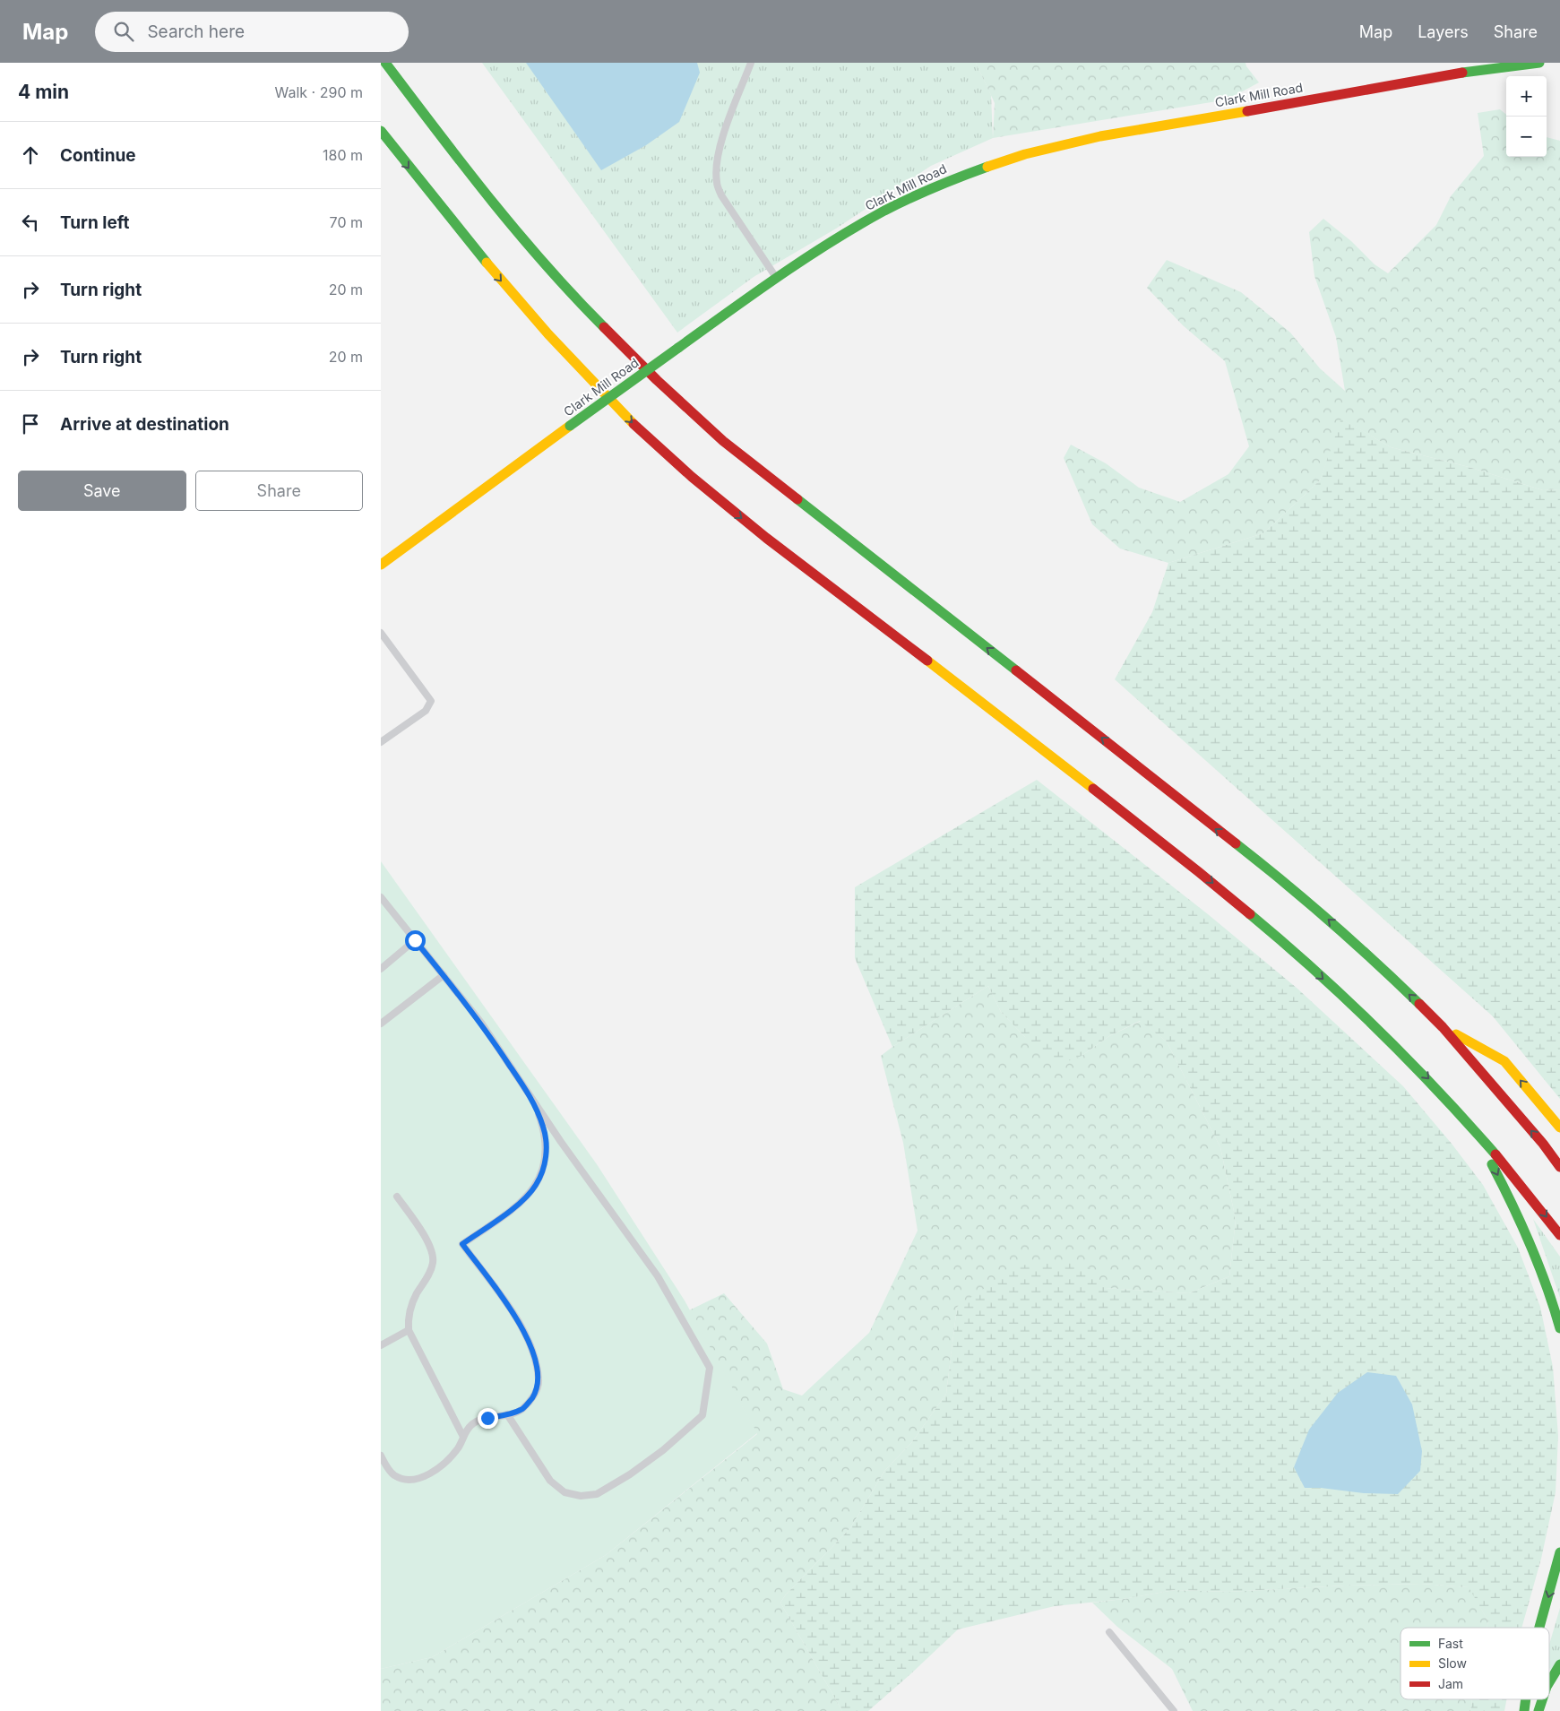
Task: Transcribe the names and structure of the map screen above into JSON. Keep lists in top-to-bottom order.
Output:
{
  "streets": {
    "main road": ["Clark Mill Road"]
  },
  "legend": ["Fast", "Slow", "Jam"],
  "page": {
    "header": "Map",
    "search": "Search here",
    "nav": ["Map", "Layers", "Share"],
    "heading": ["4 min", "Walk · 290 m"],
    "map_buttons": ["+", "−"],
    "list": [
      ["Continue", "180 m"],
      ["Turn left", "70 m"],
      ["Turn right", "20 m"],
      ["Turn right", "20 m"],
      "Arrive at destination"
    ],
    "buttons": ["Save", "Share"]
  }
}
